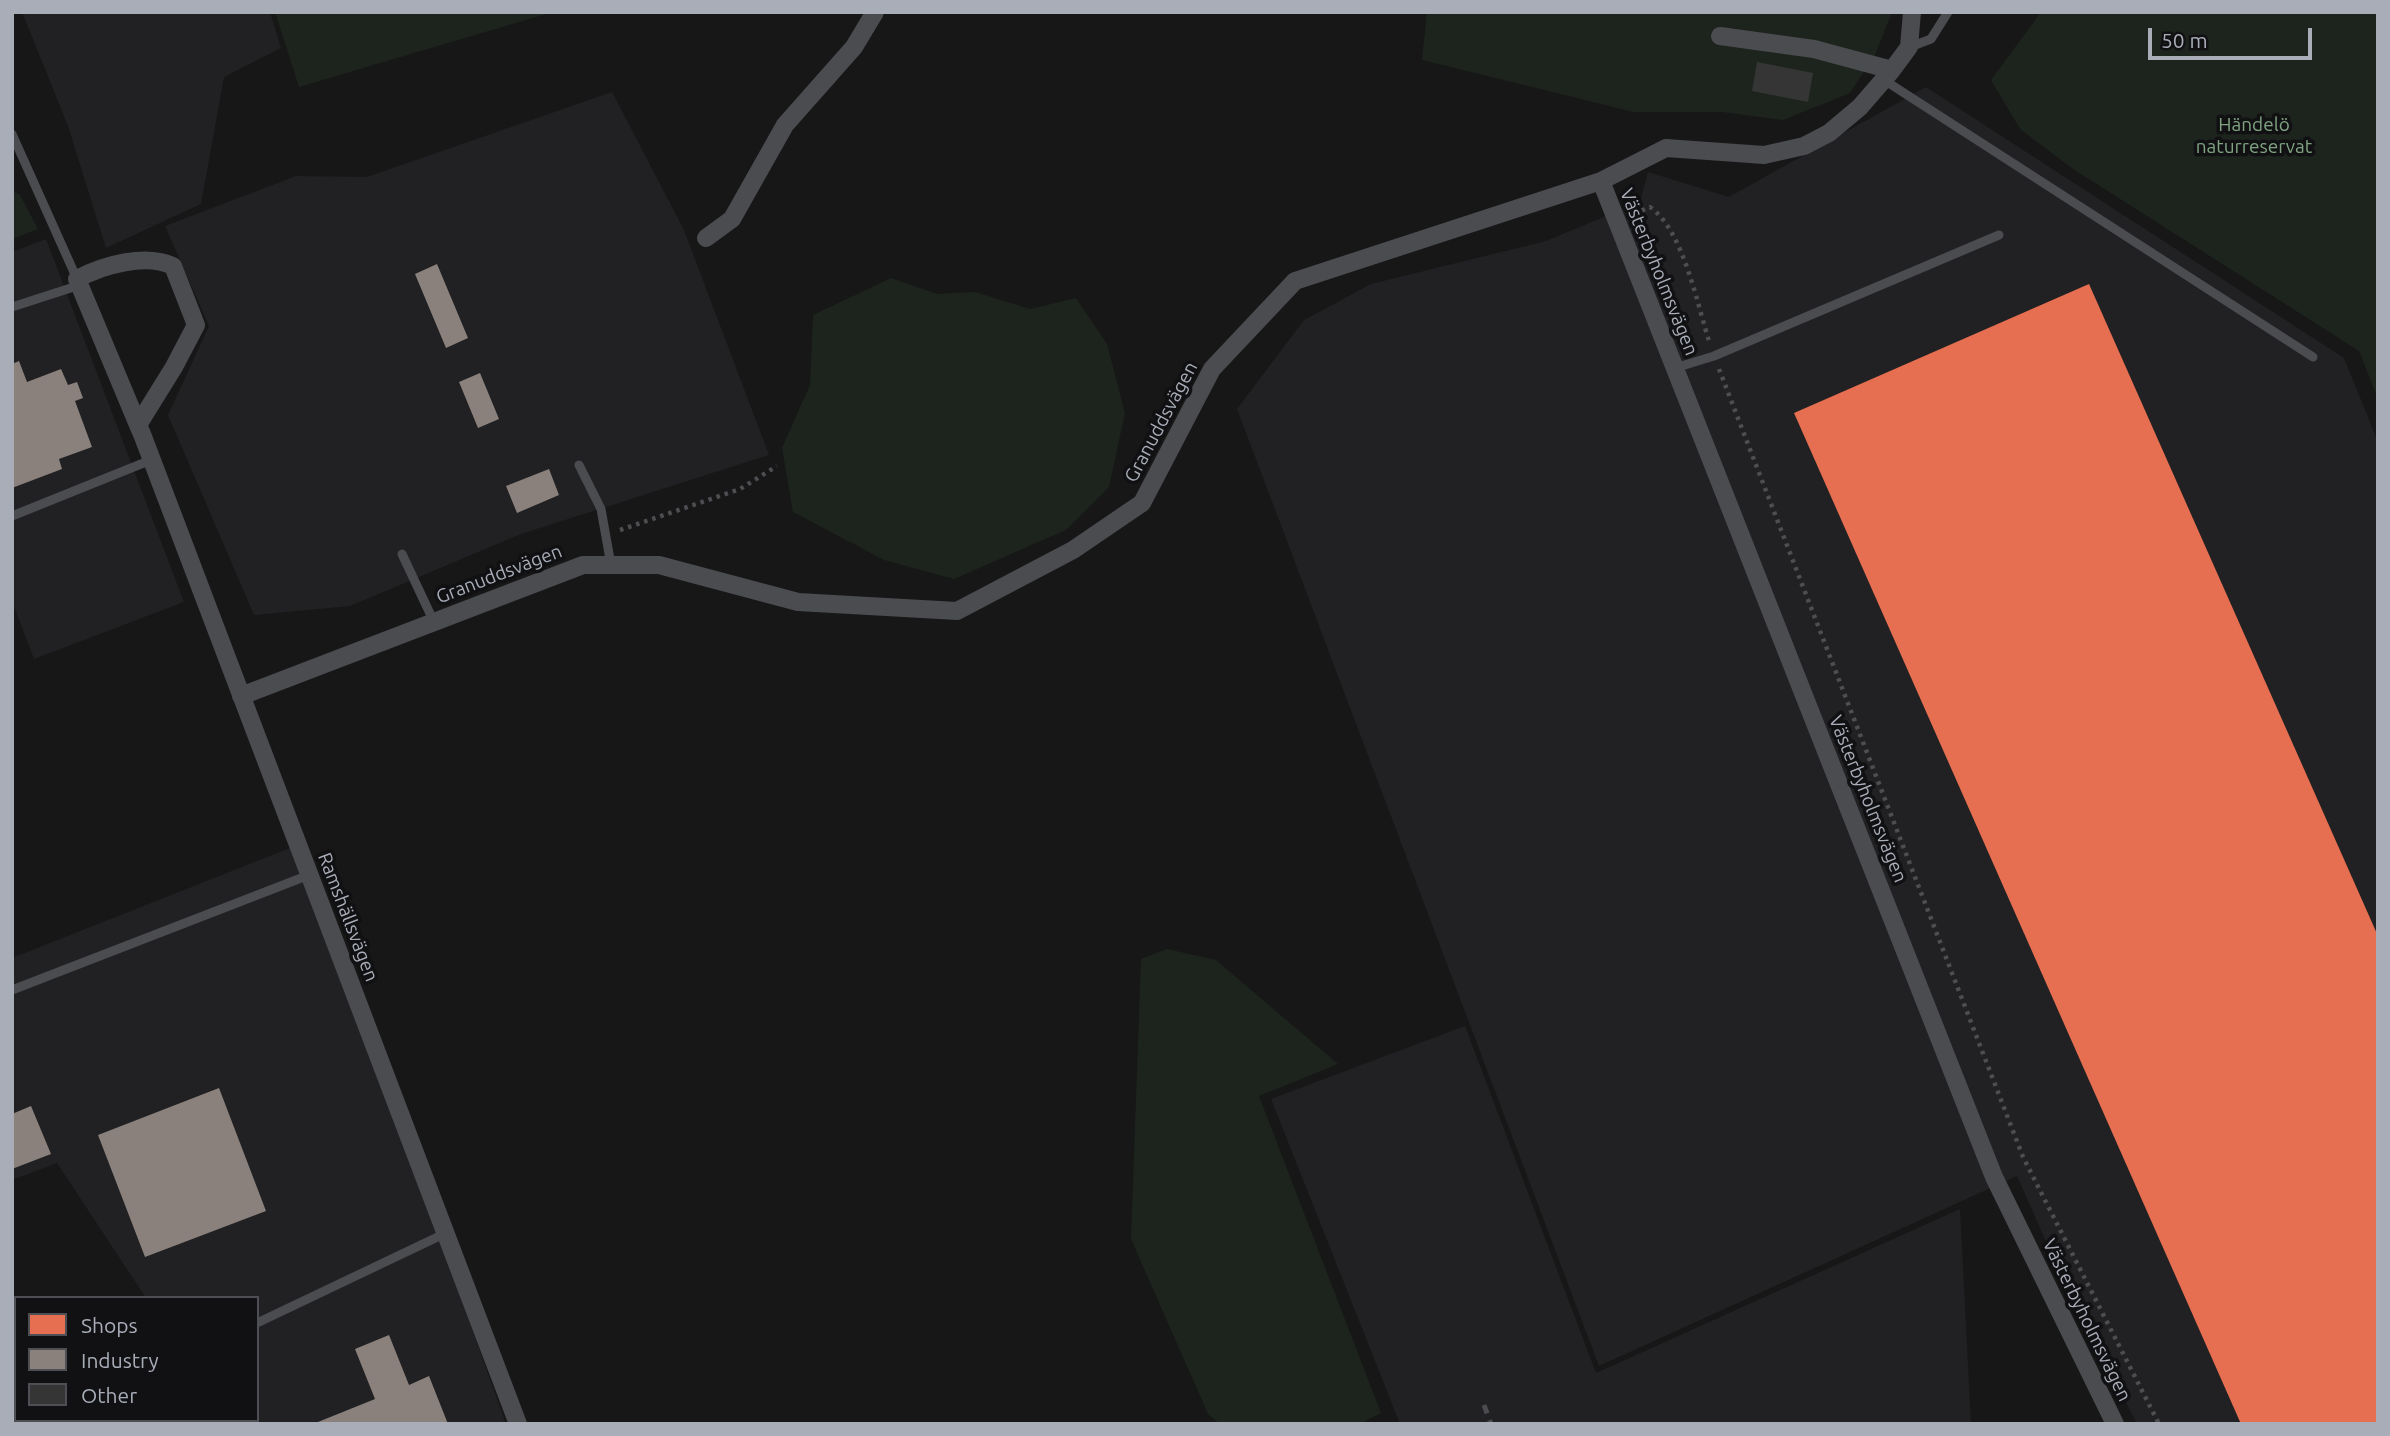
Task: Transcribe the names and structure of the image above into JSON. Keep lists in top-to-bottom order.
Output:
{
  "streets": {
    "street": ["Västerbyholmsvägen", "Granuddsvägen", "Ramshällsvägen"]
  },
  "crossings": [
    ["Västerbyholmsvägen", "Granuddsvägen"],
    ["Granuddsvägen", "Ramshällsvägen"]
  ],
  "parks": ["Händelö naturreservat"],
  "legend": ["Shops", "Industry", "Other"],
  "scale_bar": "50 m"
}
